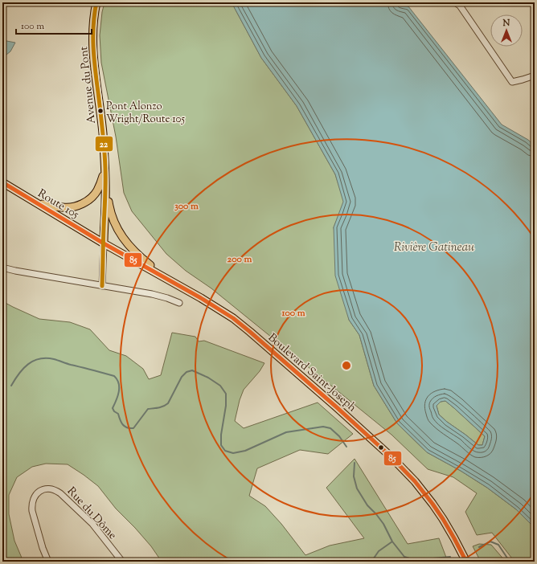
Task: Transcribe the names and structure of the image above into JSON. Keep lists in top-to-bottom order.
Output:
{
  "streets": {
    "main road": ["Avenue du Pont", "Route 105", "Boulevard Saint-Joseph"],
    "street": ["Rue du Dôme"]
  },
  "crossings": [
    ["Avenue du Pont", "Route 105"],
    ["Avenue du Pont", "Boulevard Saint-Joseph"],
    ["Route 105", "Boulevard Saint-Joseph"]
  ],
  "water": ["Rivière Gatineau"],
  "places": ["Pont Alonzo Wright/Route 105"],
  "lines": ["transit line 22", "transit line 85"],
  "scale_bar": "100 m",
  "north": "top",
  "rings": ["300 m", "200 m", "100 m"]
}
